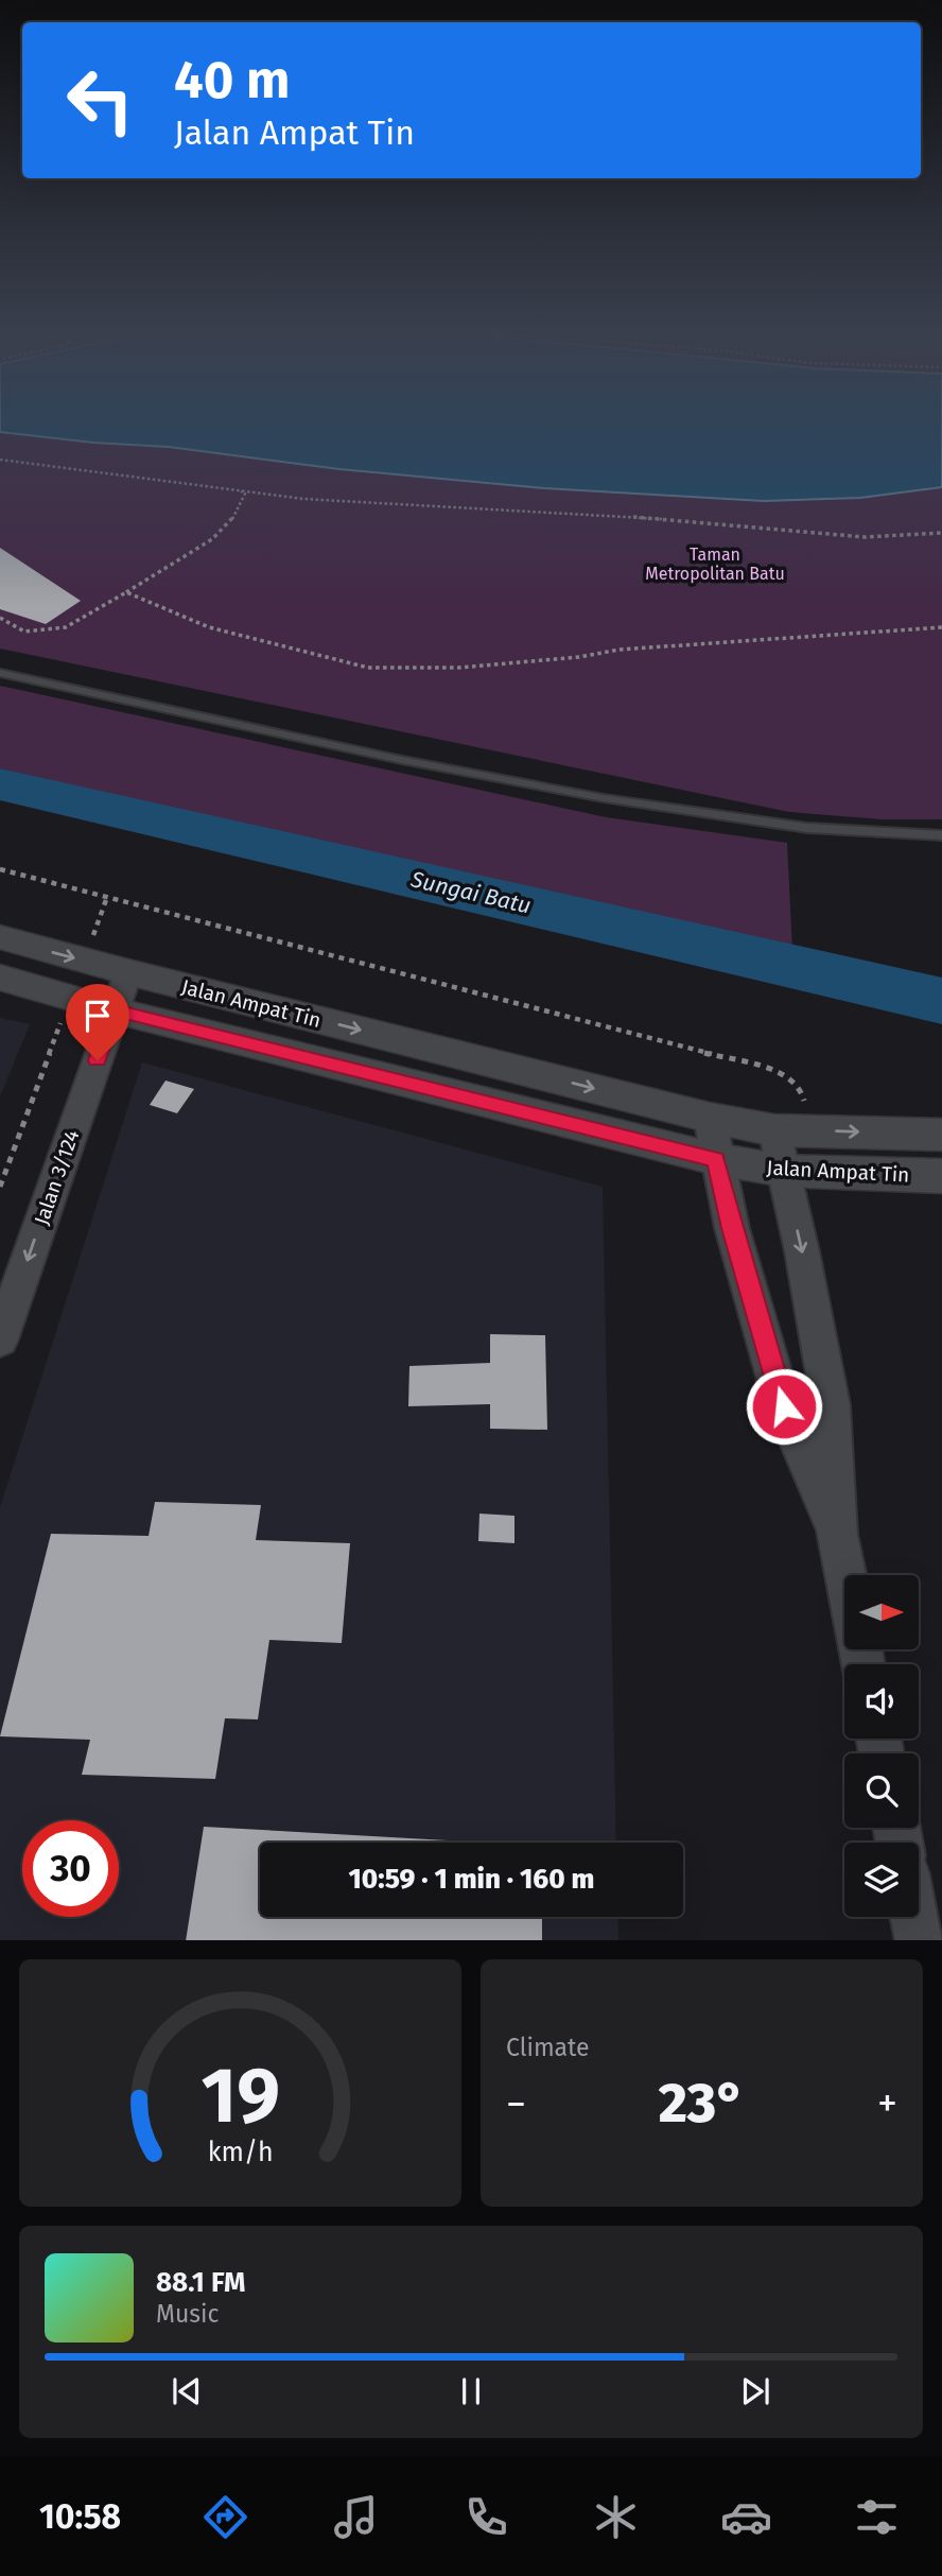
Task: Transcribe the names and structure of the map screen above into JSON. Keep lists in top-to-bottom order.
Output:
{
  "streets": {
    "street": ["Jalan Ampat Tin", "Jalan 3/124"]
  },
  "crossings": [
    ["Jalan Ampat Tin", "Jalan 3/124"]
  ],
  "one_way": ["Jalan 3/124"],
  "water": ["Sungai Batu"],
  "parks": ["Taman Metropolitan Batu"],
  "north": "right",
  "page": {
    "turn": ["40 m", "Jalan Ampat Tin"],
    "limit": "30",
    "trip": "10:59 · 1 min · 160 m",
    "tile": "Climate",
    "heat": ["−", "23°", "+"],
    "song": ["88.1 FM", "Music"],
    "tabs": "10:58",
    "gauge": ["19", "km/h"]
  }
}
